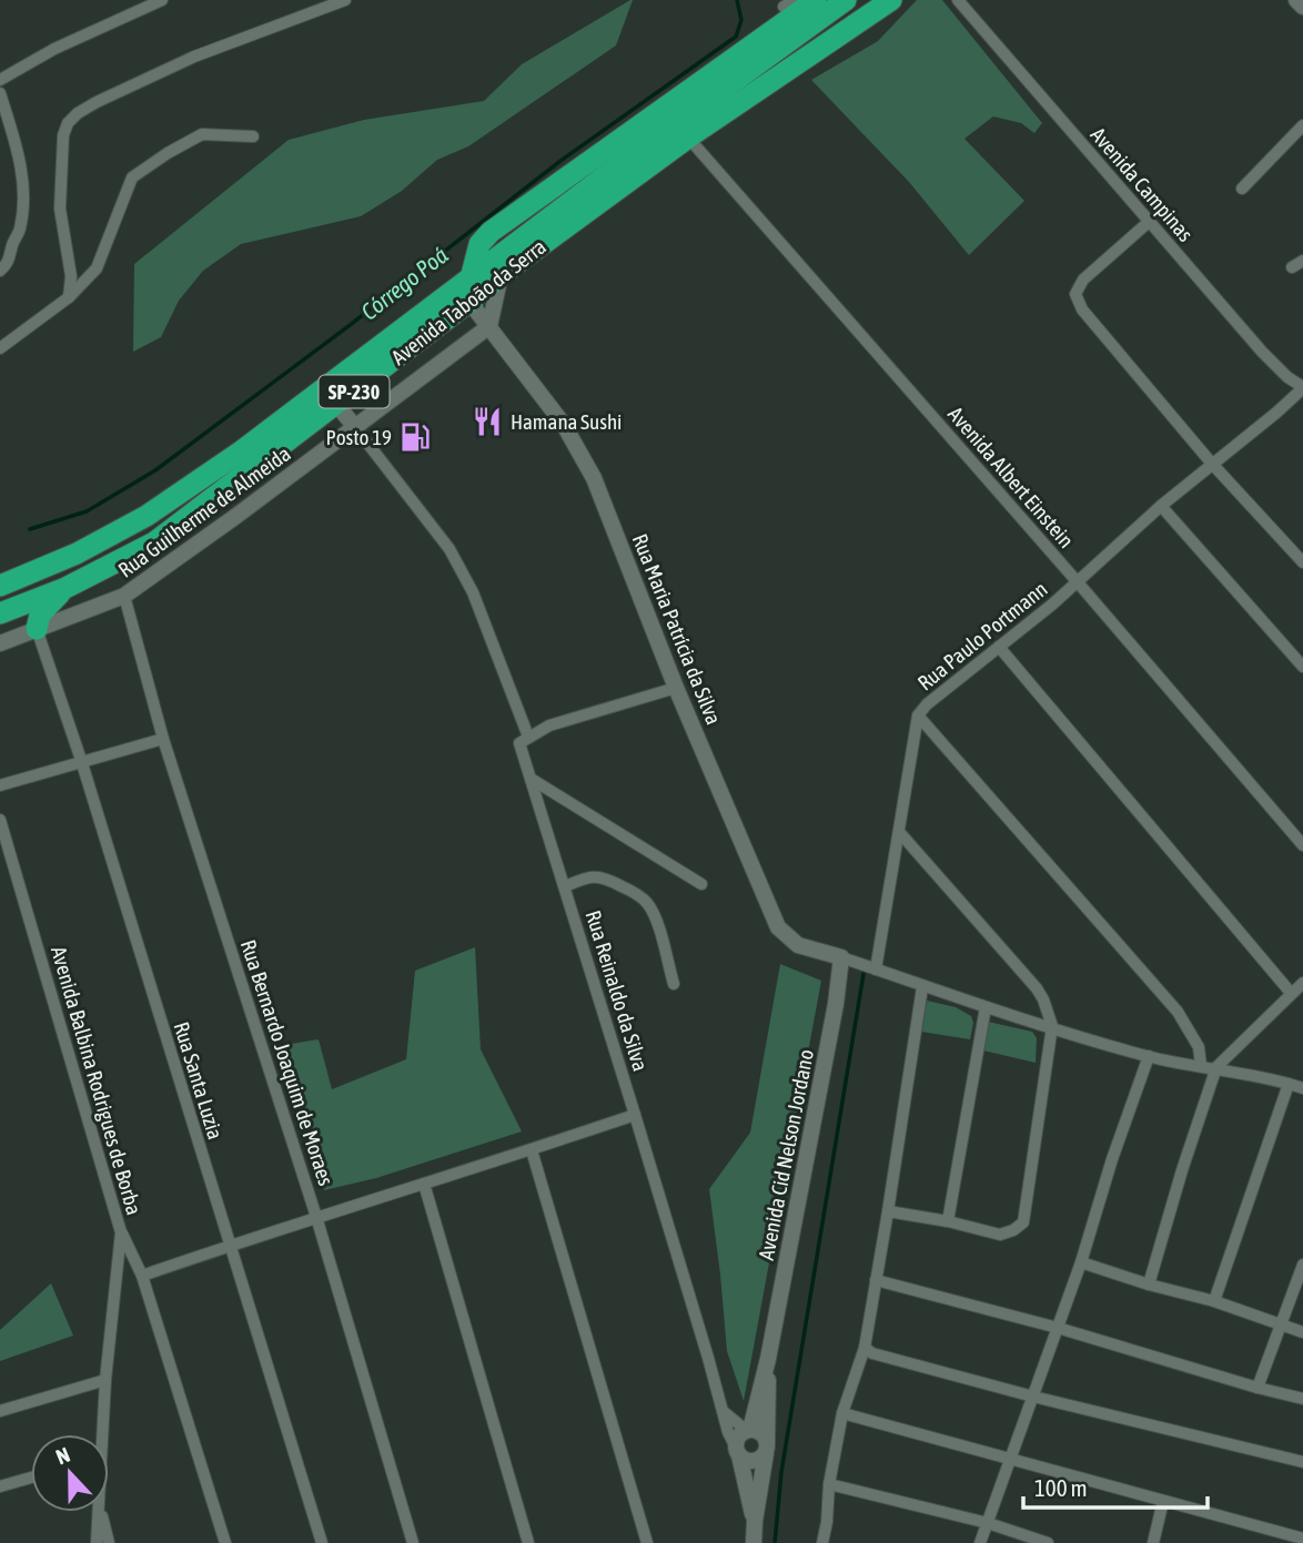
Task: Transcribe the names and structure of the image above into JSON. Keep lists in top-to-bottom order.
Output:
{
  "streets": {
    "highway": ["Avenida Taboão da Serra", "SP-230"],
    "street": [
      "Avenida Campinas",
      "Avenida Albert Einstein",
      "Rua Guilherme de Almeida",
      "Rua Maria Patrícia da Silva",
      "Rua Paulo Portmann",
      "Rua Reinaldo da Silva",
      "Rua Bernardo Joaquim de Moraes",
      "Avenida Balbina Rodrigues de Borba",
      "Rua Santa Luzia",
      "Avenida Cid Nelson Jordano"
    ]
  },
  "crossings": [
    ["Avenida Campinas", "Rua Paulo Portmann"],
    ["Avenida Taboão da Serra", "Avenida Albert Einstein"],
    ["Avenida Taboão da Serra", "Rua Maria Patrícia da Silva"],
    ["Avenida Albert Einstein", "Rua Paulo Portmann"],
    ["Rua Guilherme de Almeida", "Rua Maria Patrícia da Silva"],
    ["Rua Guilherme de Almeida", "Rua Bernardo Joaquim de Moraes"],
    ["Rua Guilherme de Almeida", "Rua Santa Luzia"],
    ["Rua Maria Patrícia da Silva", "Avenida Cid Nelson Jordano"],
    ["Rua Reinaldo da Silva", "Avenida Cid Nelson Jordano"]
  ],
  "water": ["Córrego Poá"],
  "places": {
    "restaurant": ["Hamana Sushi"],
    "fuel station": ["Posto 19"]
  },
  "scale_bar": "100 m",
  "north": "top"
}
